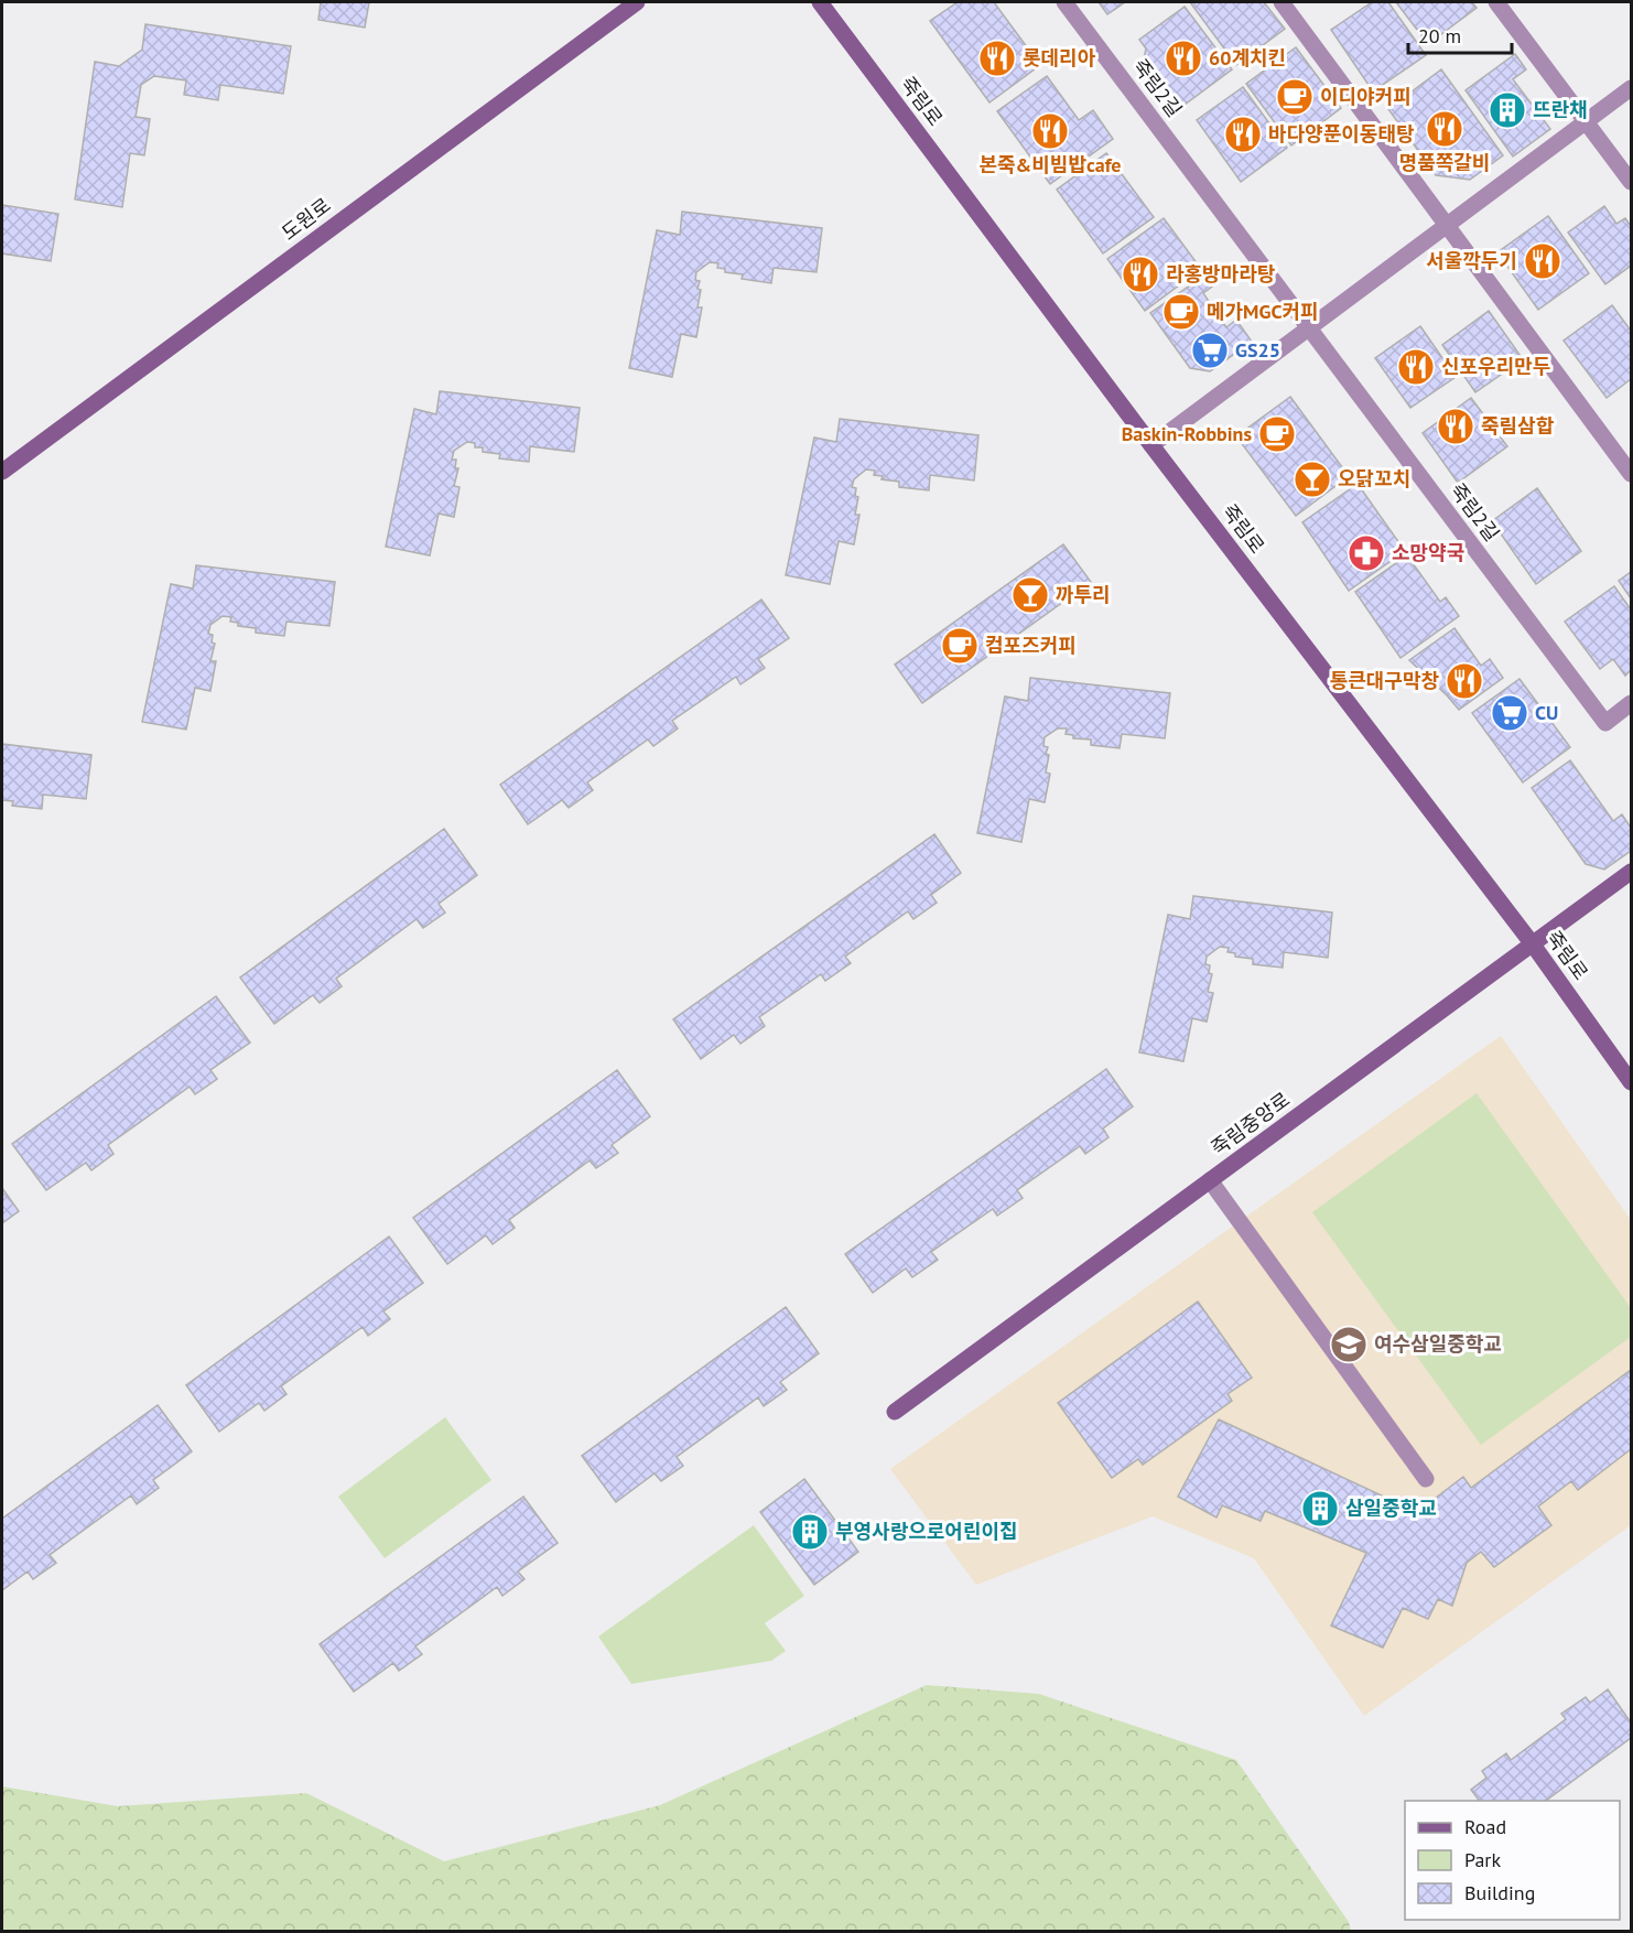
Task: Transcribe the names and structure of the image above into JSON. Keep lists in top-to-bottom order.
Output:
{
  "streets": {
    "street": [
      "죽림2길",
      "죽림로",
      "도원로",
      "죽림중앙로"
    ]
  },
  "crossings": [
    ["죽림로", "죽림중앙로"]
  ],
  "places": {
    "restaurant": [
      "롯데리아",
      "60계치킨",
      "명품쪽갈비",
      "본죽&비빔밥cafe",
      "바다양푼이동태탕",
      "서울깍두기",
      "라홍방마라탕",
      "신포우리만두",
      "죽림삼합",
      "통큰대구막창"
    ],
    "cafe": [
      "이디야커피",
      "메가MGC커피",
      "Baskin-Robbins",
      "컴포즈커피"
    ],
    "building": ["뜨란채", "삼일중학교", "부영사랑으로어린이집"],
    "supermarket": ["GS25", "CU"],
    "bar": ["오닭꼬치", "까투리"],
    "pharmacy": ["소망약국"],
    "school or university": ["여수삼일중학교"]
  },
  "legend": ["Road", "Park", "Building"],
  "scale_bar": "20 m"
}
